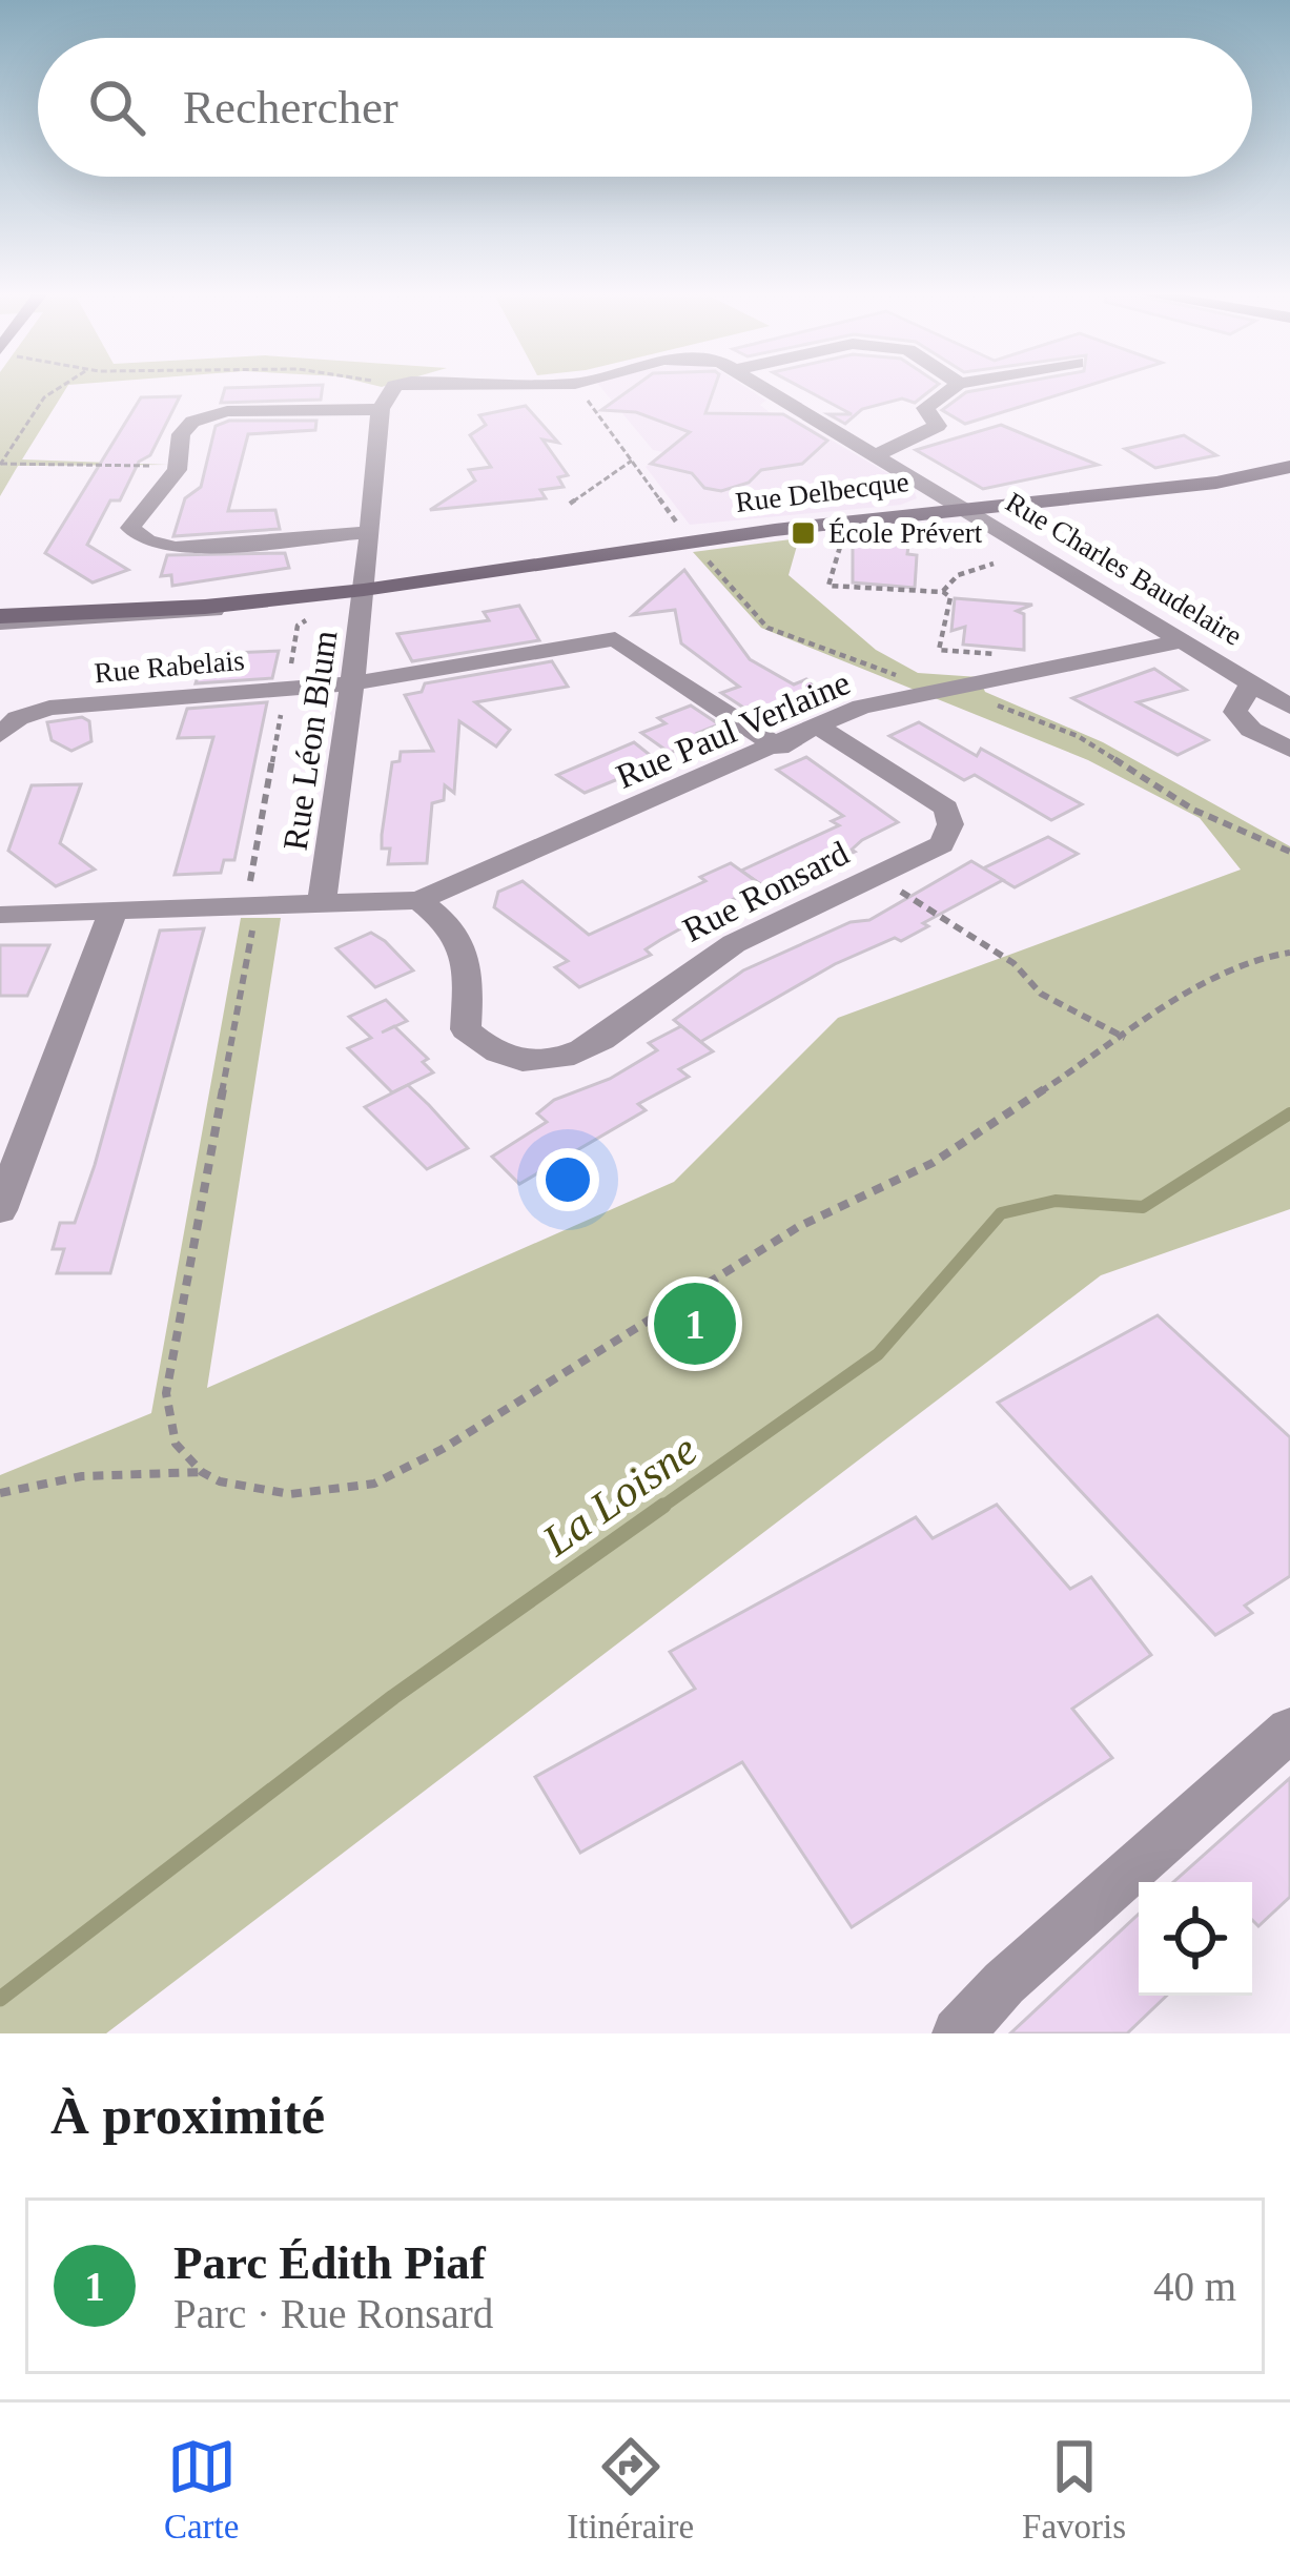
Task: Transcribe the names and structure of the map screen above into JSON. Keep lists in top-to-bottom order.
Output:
{
  "streets": {
    "street": [
      "Rue Delbecque",
      "Rue Charles Baudelaire",
      "Rue Rabelais",
      "Rue Paul Verlaine",
      "Rue Léon Blum",
      "Rue Ronsard"
    ]
  },
  "crossings": [
    ["Rue Delbecque", "Rue Charles Baudelaire"],
    ["Rue Delbecque", "Rue Léon Blum"],
    ["Rue Charles Baudelaire", "Rue Paul Verlaine"],
    ["Rue Rabelais", "Rue Paul Verlaine"],
    ["Rue Rabelais", "Rue Léon Blum"],
    ["Rue Paul Verlaine", "Rue Léon Blum"],
    ["Rue Paul Verlaine", "Rue Ronsard"]
  ],
  "water": ["La Loisne"],
  "places": {
    "transit": ["École Prévert"]
  },
  "page": {
    "search": "Rechercher",
    "pins": "1",
    "heading": "À proximité",
    "list": [
      {
        "mark": "1",
        "name": "Parc Édith Piaf",
        "note": "Parc · Rue Ronsard",
        "value": "40 m"
      }
    ],
    "nav": ["Carte", "Itinéraire", "Favoris"]
  }
}
